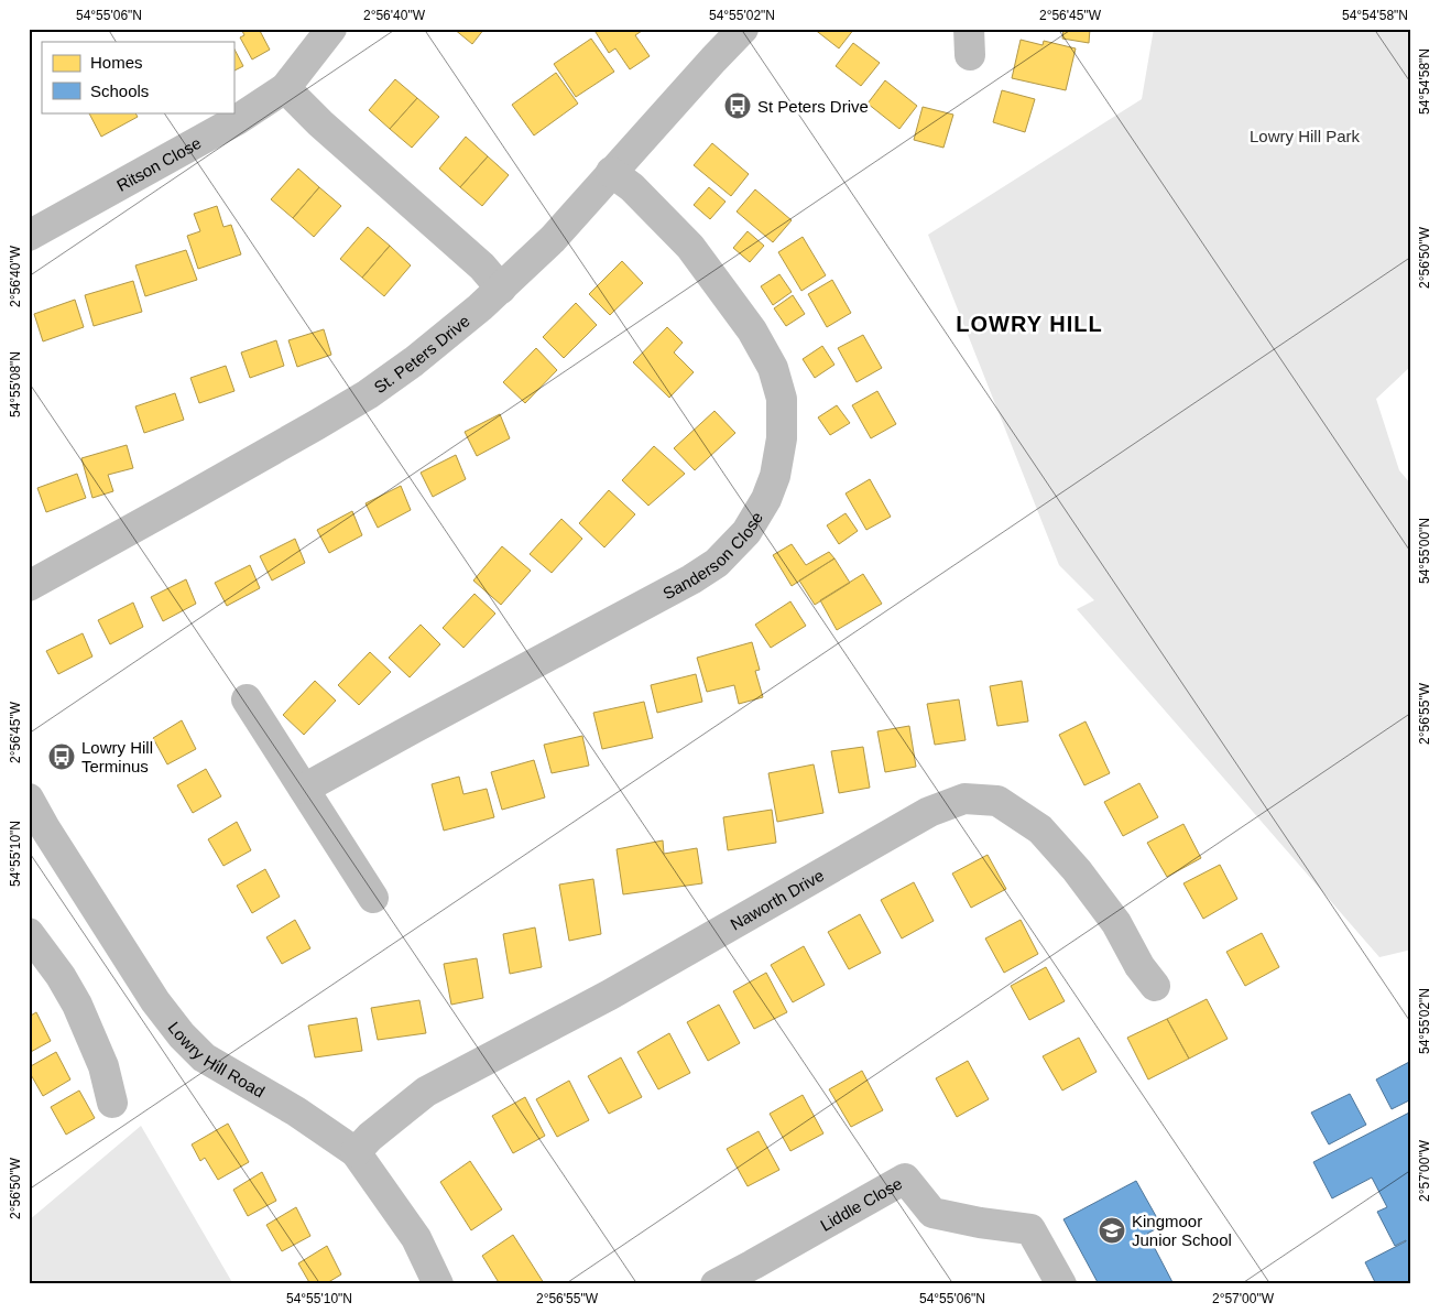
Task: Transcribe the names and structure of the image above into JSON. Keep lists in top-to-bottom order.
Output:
{
  "streets": {
    "street": [
      "Ritson Close",
      "St. Peters Drive",
      "Sanderson Close",
      "Naworth Drive",
      "Lowry Hill Road",
      "Liddle Close"
    ]
  },
  "crossings": [
    ["St. Peters Drive", "Sanderson Close"],
    ["Naworth Drive", "Lowry Hill Road"]
  ],
  "districts": ["LOWRY HILL"],
  "parks": ["Lowry Hill Park"],
  "places": {
    "bus stop": ["St Peters Drive", "Lowry Hill Terminus"],
    "school or university": ["Kingmoor Junior School"]
  },
  "legend": ["Homes", "Schools"],
  "coordinates": [
    "54°55'06\"N",
    "2°56'40\"W",
    "54°55'02\"N",
    "2°56'45\"W",
    "54°54'58\"N",
    "2°56'50\"W",
    "54°55'08\"N",
    "54°55'00\"N",
    "2°56'55\"W",
    "54°55'10\"N",
    "2°57'00\"W"
  ]
}
